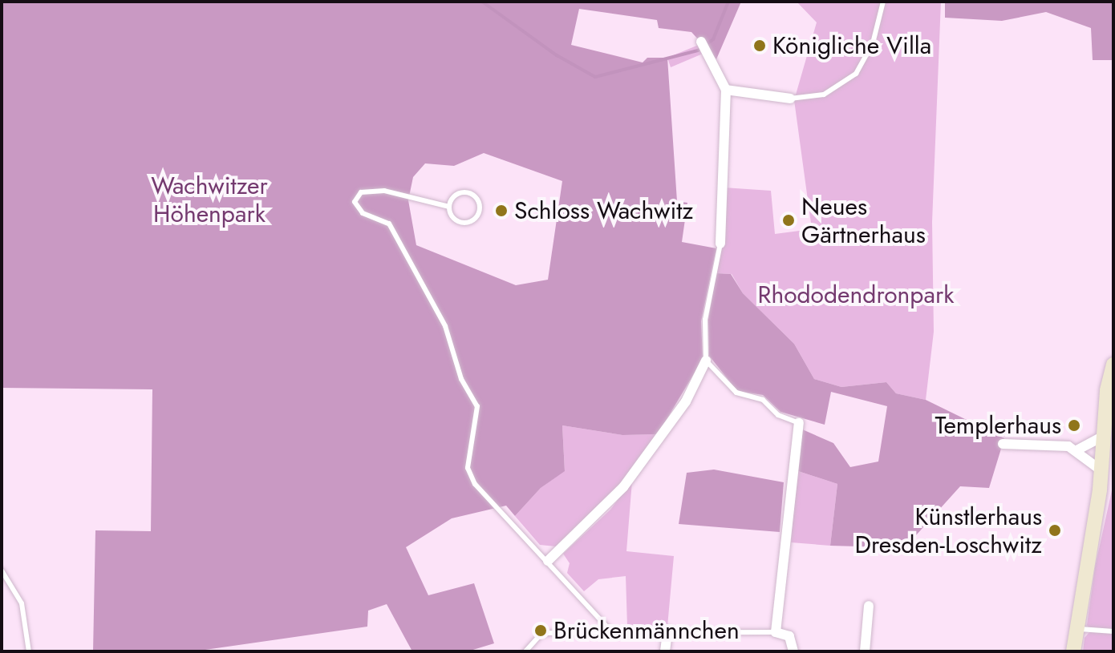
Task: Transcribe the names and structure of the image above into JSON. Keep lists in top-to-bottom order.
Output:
{
  "parks": ["Wachwitzer Höhenpark", "Rhododendronpark"],
  "places": [
    "Königliche Villa",
    "Schloss Wachwitz",
    "Neues Gärtnerhaus",
    "Templerhaus",
    "Künstlerhaus Dresden-Loschwitz",
    "Brückenmännchen"
  ]
}
